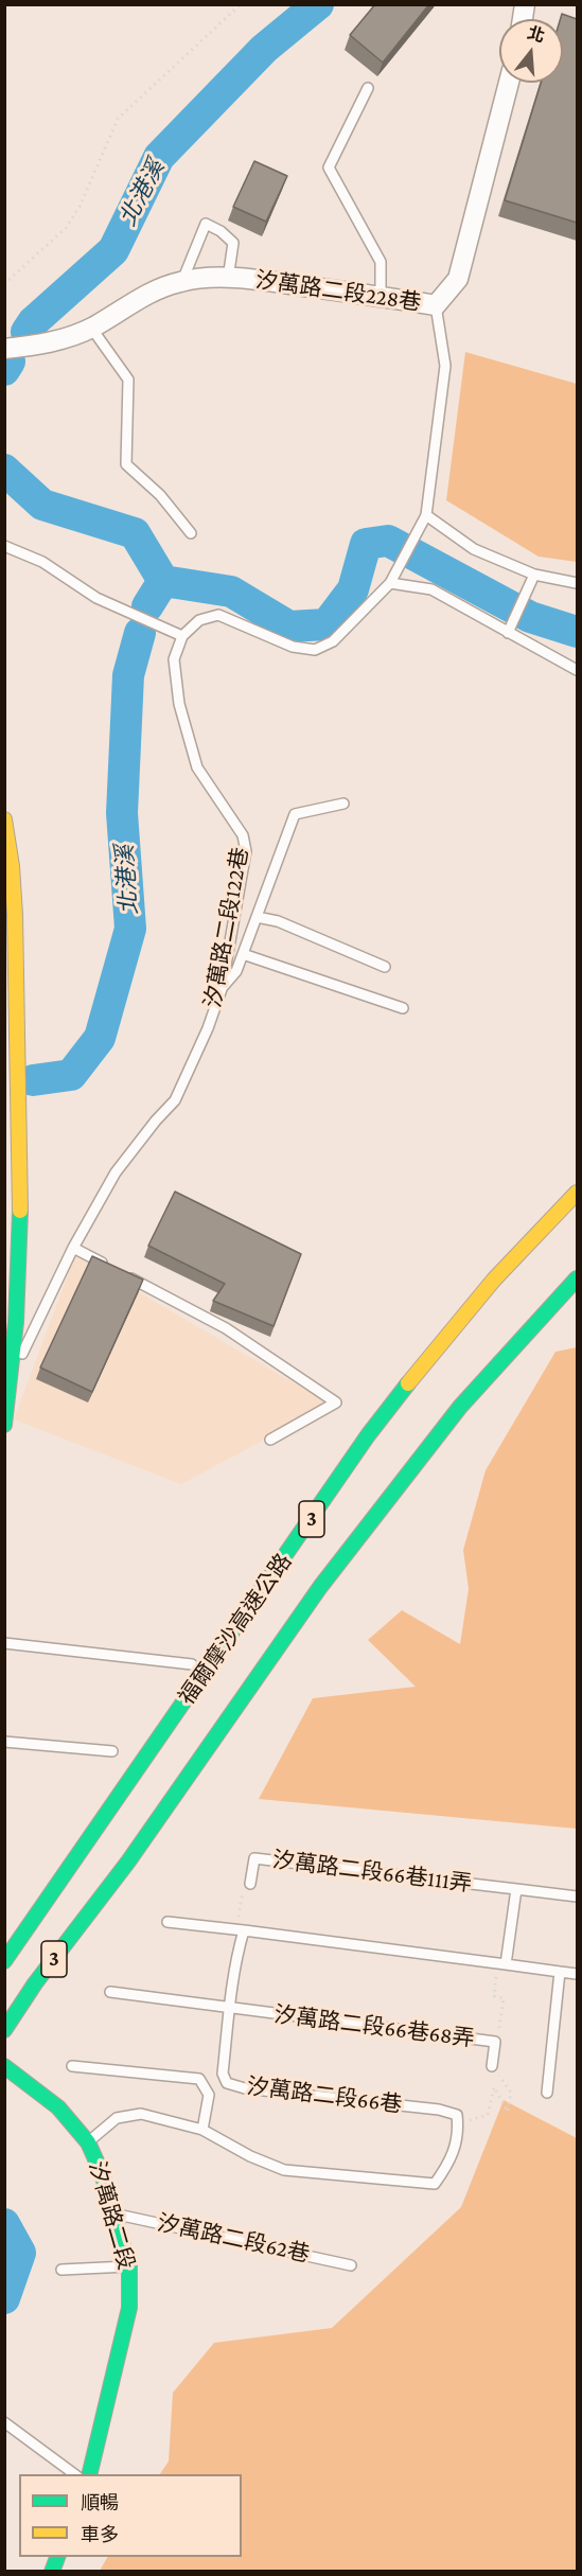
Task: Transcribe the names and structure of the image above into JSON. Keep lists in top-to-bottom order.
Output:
{
  "streets": {
    "main road": ["3", "福爾摩沙高速公路", "汐萬路二段"],
    "street": ["汐萬路二段228巷"],
    "lane": [
      "汐萬路二段122巷",
      "汐萬路二段66巷111弄",
      "汐萬路二段66巷68弄",
      "汐萬路二段66巷",
      "汐萬路二段62巷"
    ]
  },
  "crossings": [
    ["汐萬路二段66巷68弄", "汐萬路二段66巷"],
    ["汐萬路二段", "汐萬路二段62巷"]
  ],
  "water": ["北港溪"],
  "legend": ["順暢", "車多"],
  "north": "top"
}
